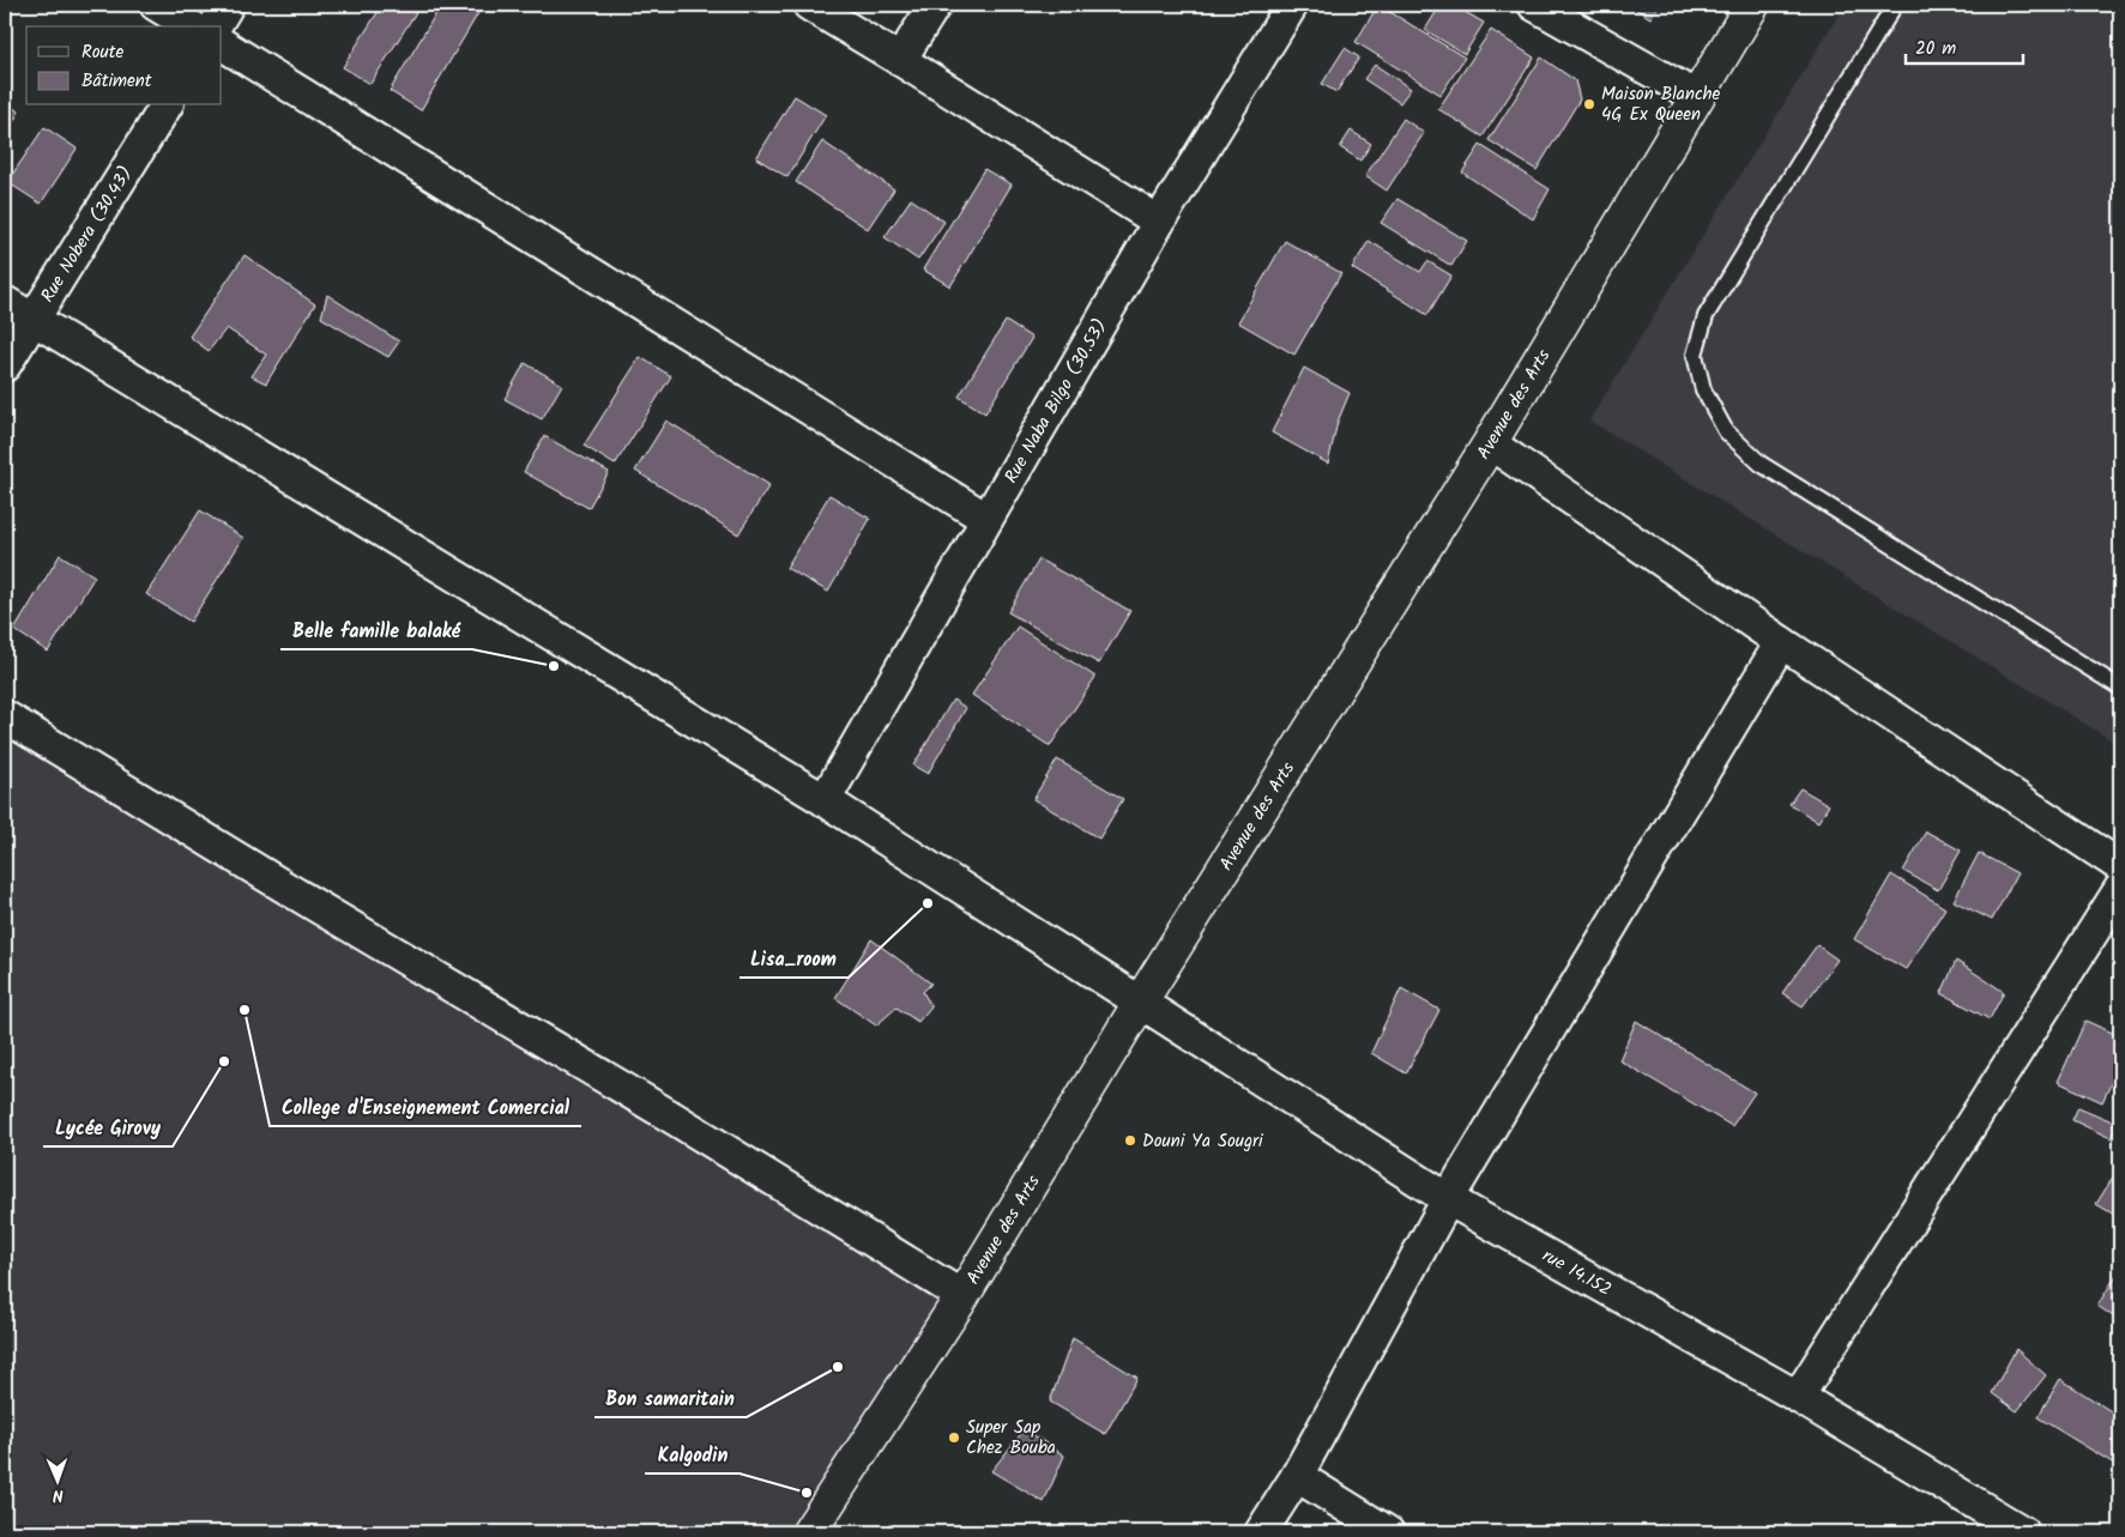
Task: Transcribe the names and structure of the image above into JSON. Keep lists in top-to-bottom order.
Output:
{
  "streets": {
    "street": [
      "Rue Nobera (30.43)",
      "Rue Naba Bilgo (30.53)",
      "Avenue des Arts",
      "rue 14.152"
    ]
  },
  "crossings": [
    ["Rue Nobera (30.43)", "rue 14.152"],
    ["Rue Naba Bilgo (30.53)", "rue 14.152"],
    ["Avenue des Arts", "rue 14.152"]
  ],
  "places": [
    "Maison Blanche 4G Ex Queen",
    "Belle famille balaké",
    "Lisa_room",
    "College d'Enseignement Comercial",
    "Lycée Girovy",
    "Douni Ya Sougri",
    "Bon samaritain",
    "Super Sap Chez Bouba",
    "Kalgodin"
  ],
  "legend": ["Route", "Bâtiment"],
  "scale_bar": "20 m",
  "north": "bottom"
}
